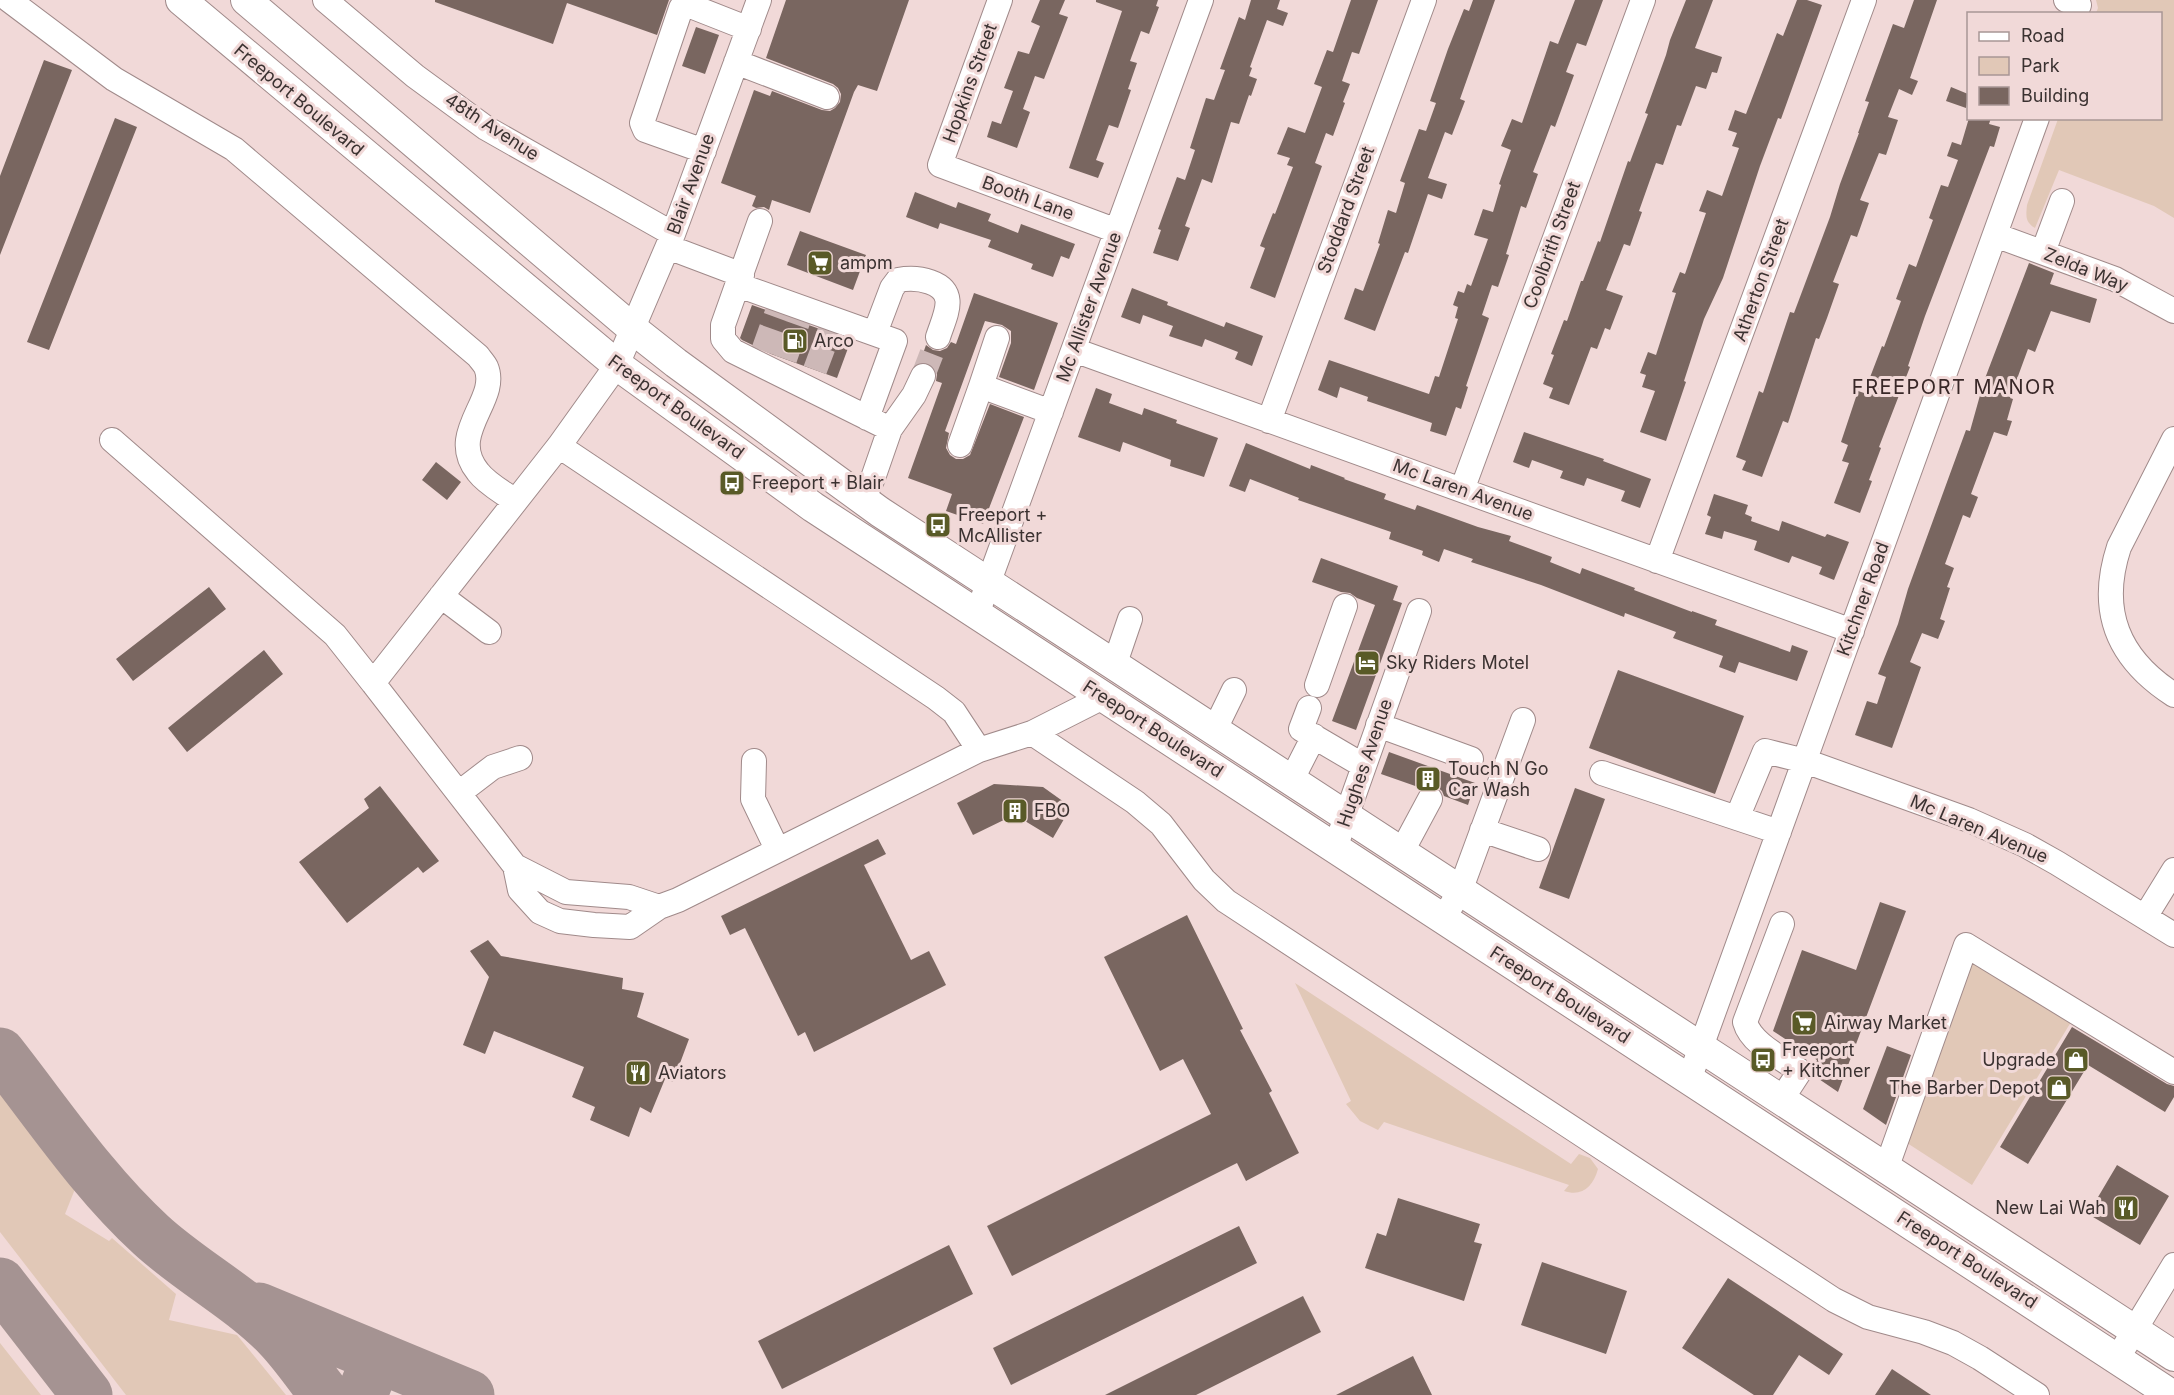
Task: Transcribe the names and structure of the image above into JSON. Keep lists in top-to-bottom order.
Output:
{
  "streets": {
    "main road": ["Freeport Boulevard"],
    "street": [
      "Hopkins Street",
      "48th Avenue",
      "Blair Avenue",
      "Booth Lane",
      "Stoddard Street",
      "Coolbrith Street",
      "Zelda Way",
      "Atherton Street",
      "Mc Allister Avenue",
      "Mc Laren Avenue",
      "Kitchner Road",
      "Hughes Avenue"
    ]
  },
  "crossings": [
    ["Hopkins Street", "Booth Lane"],
    ["Freeport Boulevard", "Blair Avenue"],
    ["Freeport Boulevard", "Mc Allister Avenue"],
    ["Freeport Boulevard", "Kitchner Road"],
    ["Freeport Boulevard", "Hughes Avenue"],
    ["48th Avenue", "Blair Avenue"],
    ["Booth Lane", "Mc Allister Avenue"],
    ["Stoddard Street", "Mc Laren Avenue"],
    ["Coolbrith Street", "Mc Laren Avenue"],
    ["Zelda Way", "Kitchner Road"],
    ["Atherton Street", "Mc Laren Avenue"],
    ["Mc Allister Avenue", "Mc Laren Avenue"],
    ["Mc Laren Avenue", "Kitchner Road"]
  ],
  "districts": ["FREEPORT MANOR"],
  "places": {
    "supermarket": ["ampm", "Airway Market"],
    "fuel station": ["Arco"],
    "bus stop": ["Freeport + Blair", "Freeport + McAllister", "Freeport + Kitchner"],
    "hotel": ["Sky Riders Motel"],
    "building": ["Touch N Go Car Wash", "FBO"],
    "shop": ["Upgrade", "The Barber Depot"],
    "restaurant": ["Aviators", "New Lai Wah"]
  },
  "legend": ["Road", "Park", "Building"]
}
